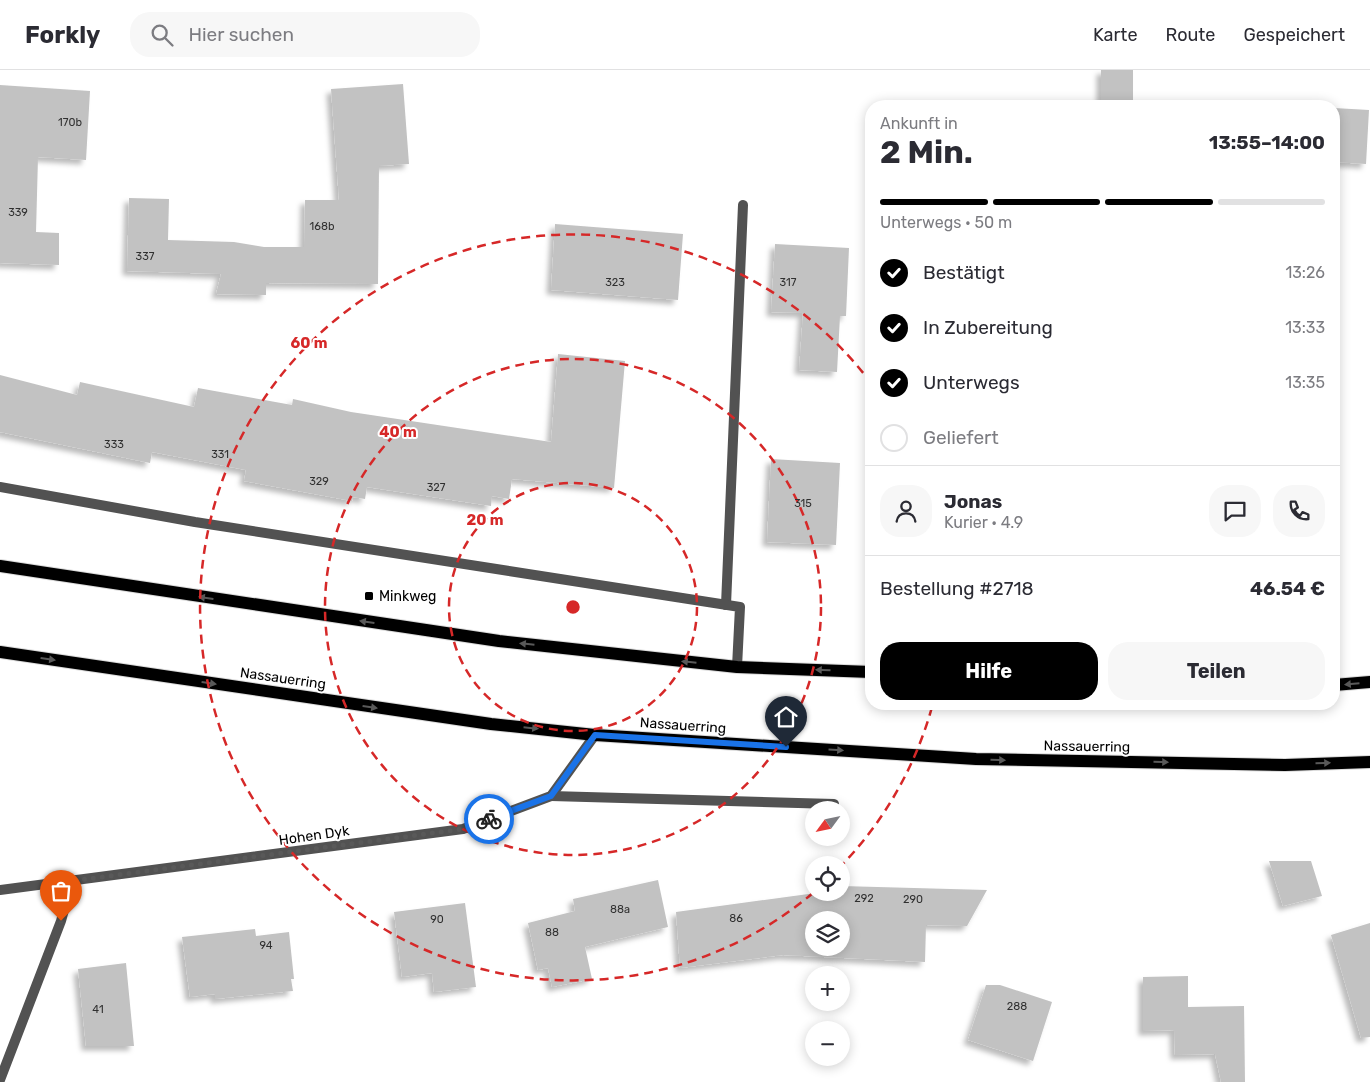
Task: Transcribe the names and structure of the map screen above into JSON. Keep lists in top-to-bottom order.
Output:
{
  "streets": {
    "main road": ["Nassauerring"],
    "street": ["Hohen Dyk"]
  },
  "places": {
    "transit": ["Minkweg"]
  },
  "house_numbers": [
    "170b",
    "339",
    "168b",
    "337",
    "323",
    "317",
    "333",
    "331",
    "329",
    "327",
    "315",
    "292",
    "290",
    "88a",
    "86",
    "90",
    "88",
    "94",
    "288",
    "41"
  ],
  "north": "bottom left",
  "page": {
    "header": "Forkly",
    "search": "Hier suchen",
    "nav": ["Karte", "Route", "Gespeichert"],
    "heading": ["2 Min.", "Ankunft in", "13:55–14:00"],
    "panel": [
      "Jonas",
      "Kurier · 4.9",
      "Bestellung #2718",
      "46.54 €"
    ],
    "bar": "Unterwegs · 50 m",
    "list": [
      ["Bestätigt", "13:26"],
      ["In Zubereitung", "13:33"],
      ["Unterwegs", "13:35"],
      "Geliefert"
    ],
    "buttons": ["Hilfe", "Teilen"],
    "map_buttons": ["+", "−"]
  },
  "rings": ["60 m", "40 m", "20 m"]
}
